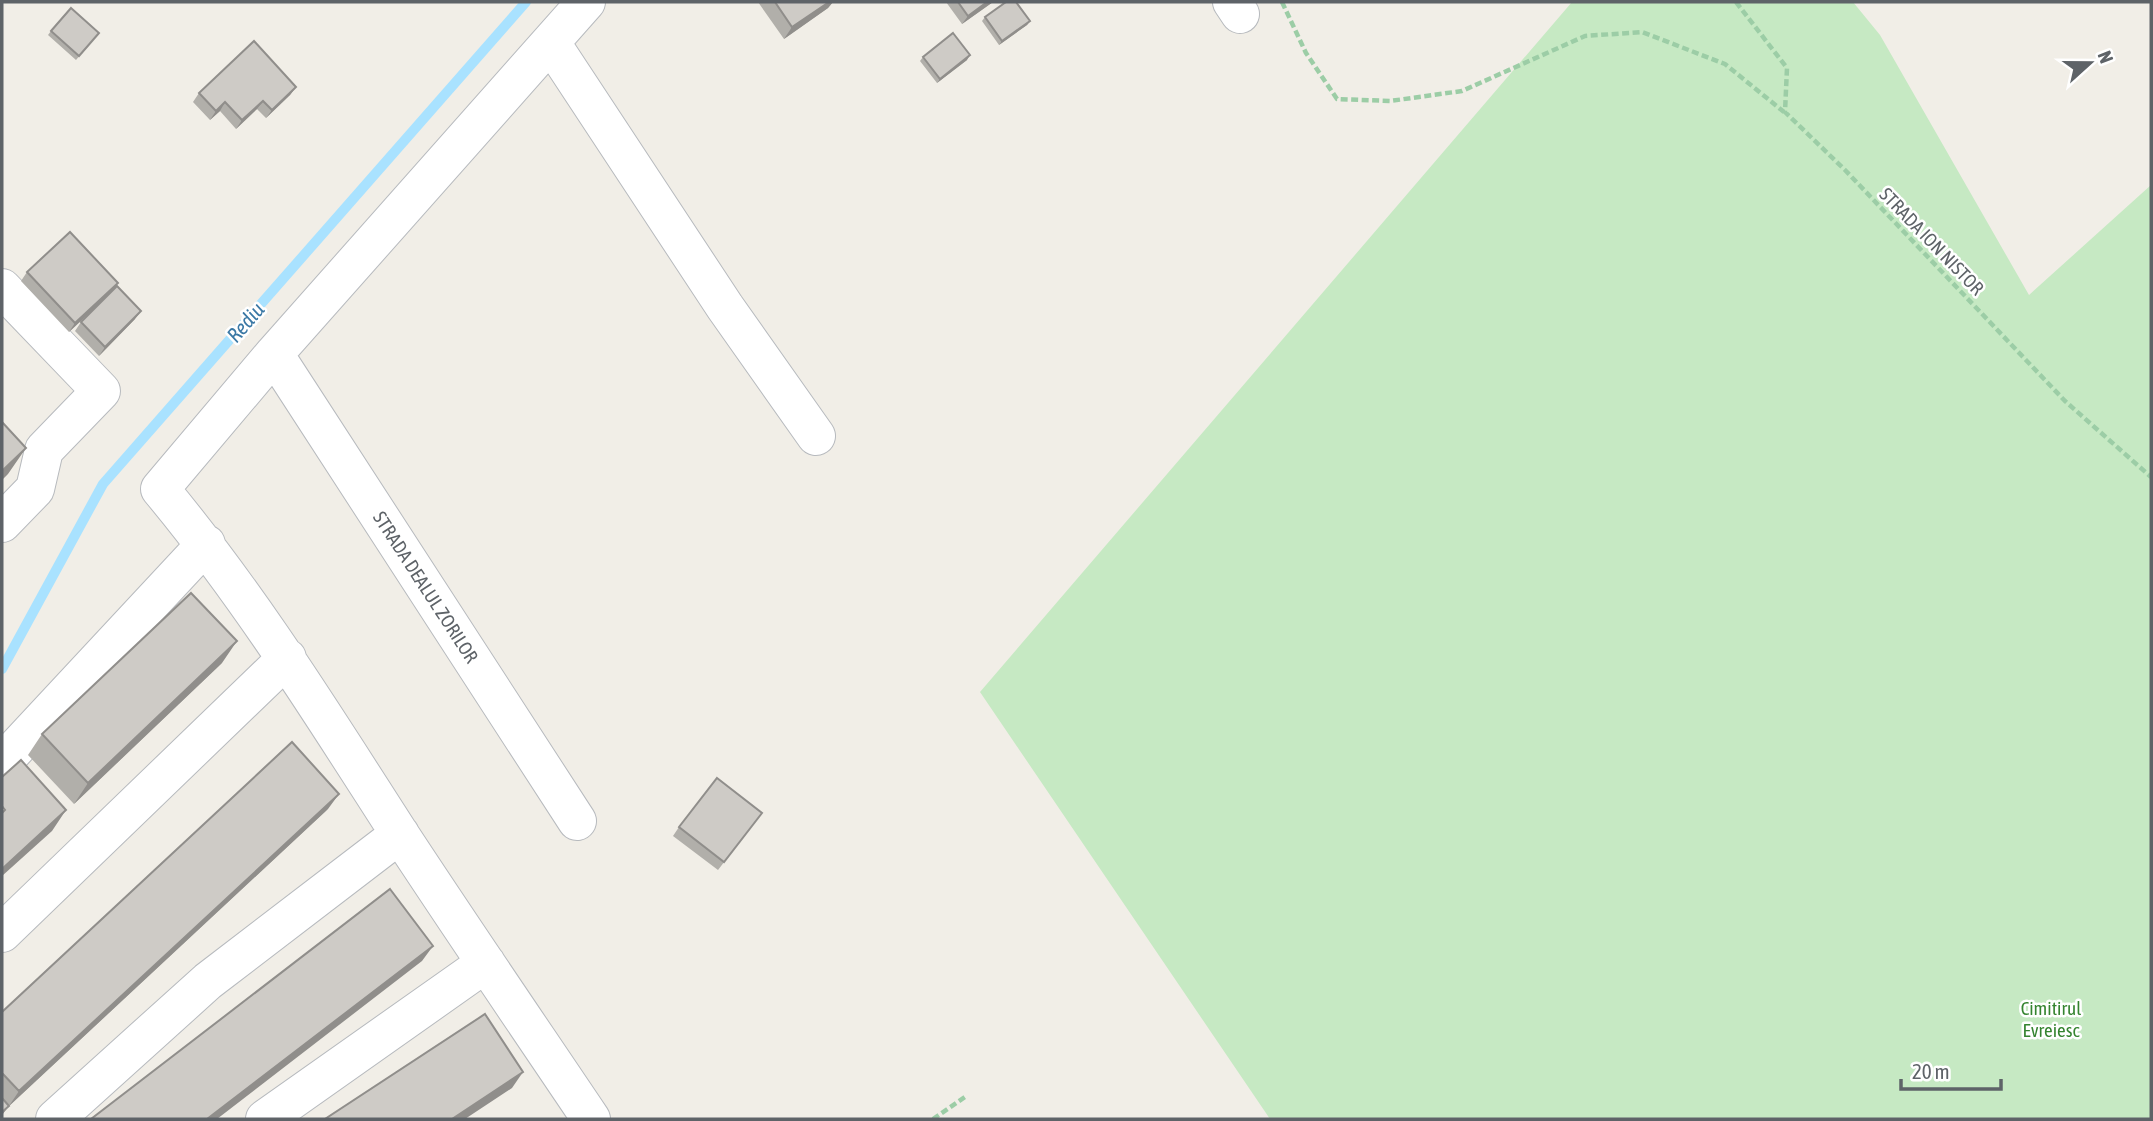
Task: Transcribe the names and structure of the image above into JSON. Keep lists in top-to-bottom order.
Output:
{
  "streets": {
    "street": ["STRADA DEALUL ZORILOR"],
    "path": ["STRADA ION NISTOR"]
  },
  "water": ["Rediu"],
  "parks": ["Cimitirul Evreiesc"],
  "scale_bar": "20 m",
  "north": "right"
}
